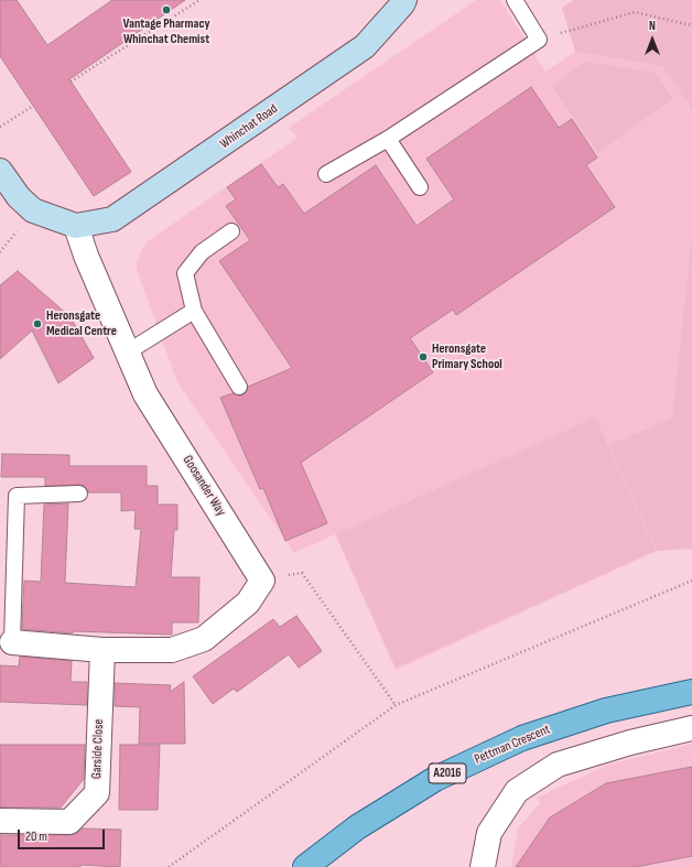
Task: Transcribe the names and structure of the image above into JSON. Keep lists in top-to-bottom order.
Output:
{
  "streets": {
    "main road": ["Pettman Crescent", "A2016"],
    "street": ["Whinchat Road", "Goosander Way", "Garside Close"]
  },
  "crossings": [
    ["Whinchat Road", "Goosander Way"]
  ],
  "places": ["Vantage Pharmacy Whinchat Chemist", "Heronsgate Medical Centre", "Heronsgate Primary School"],
  "scale_bar": "20 m",
  "north": "top"
}
